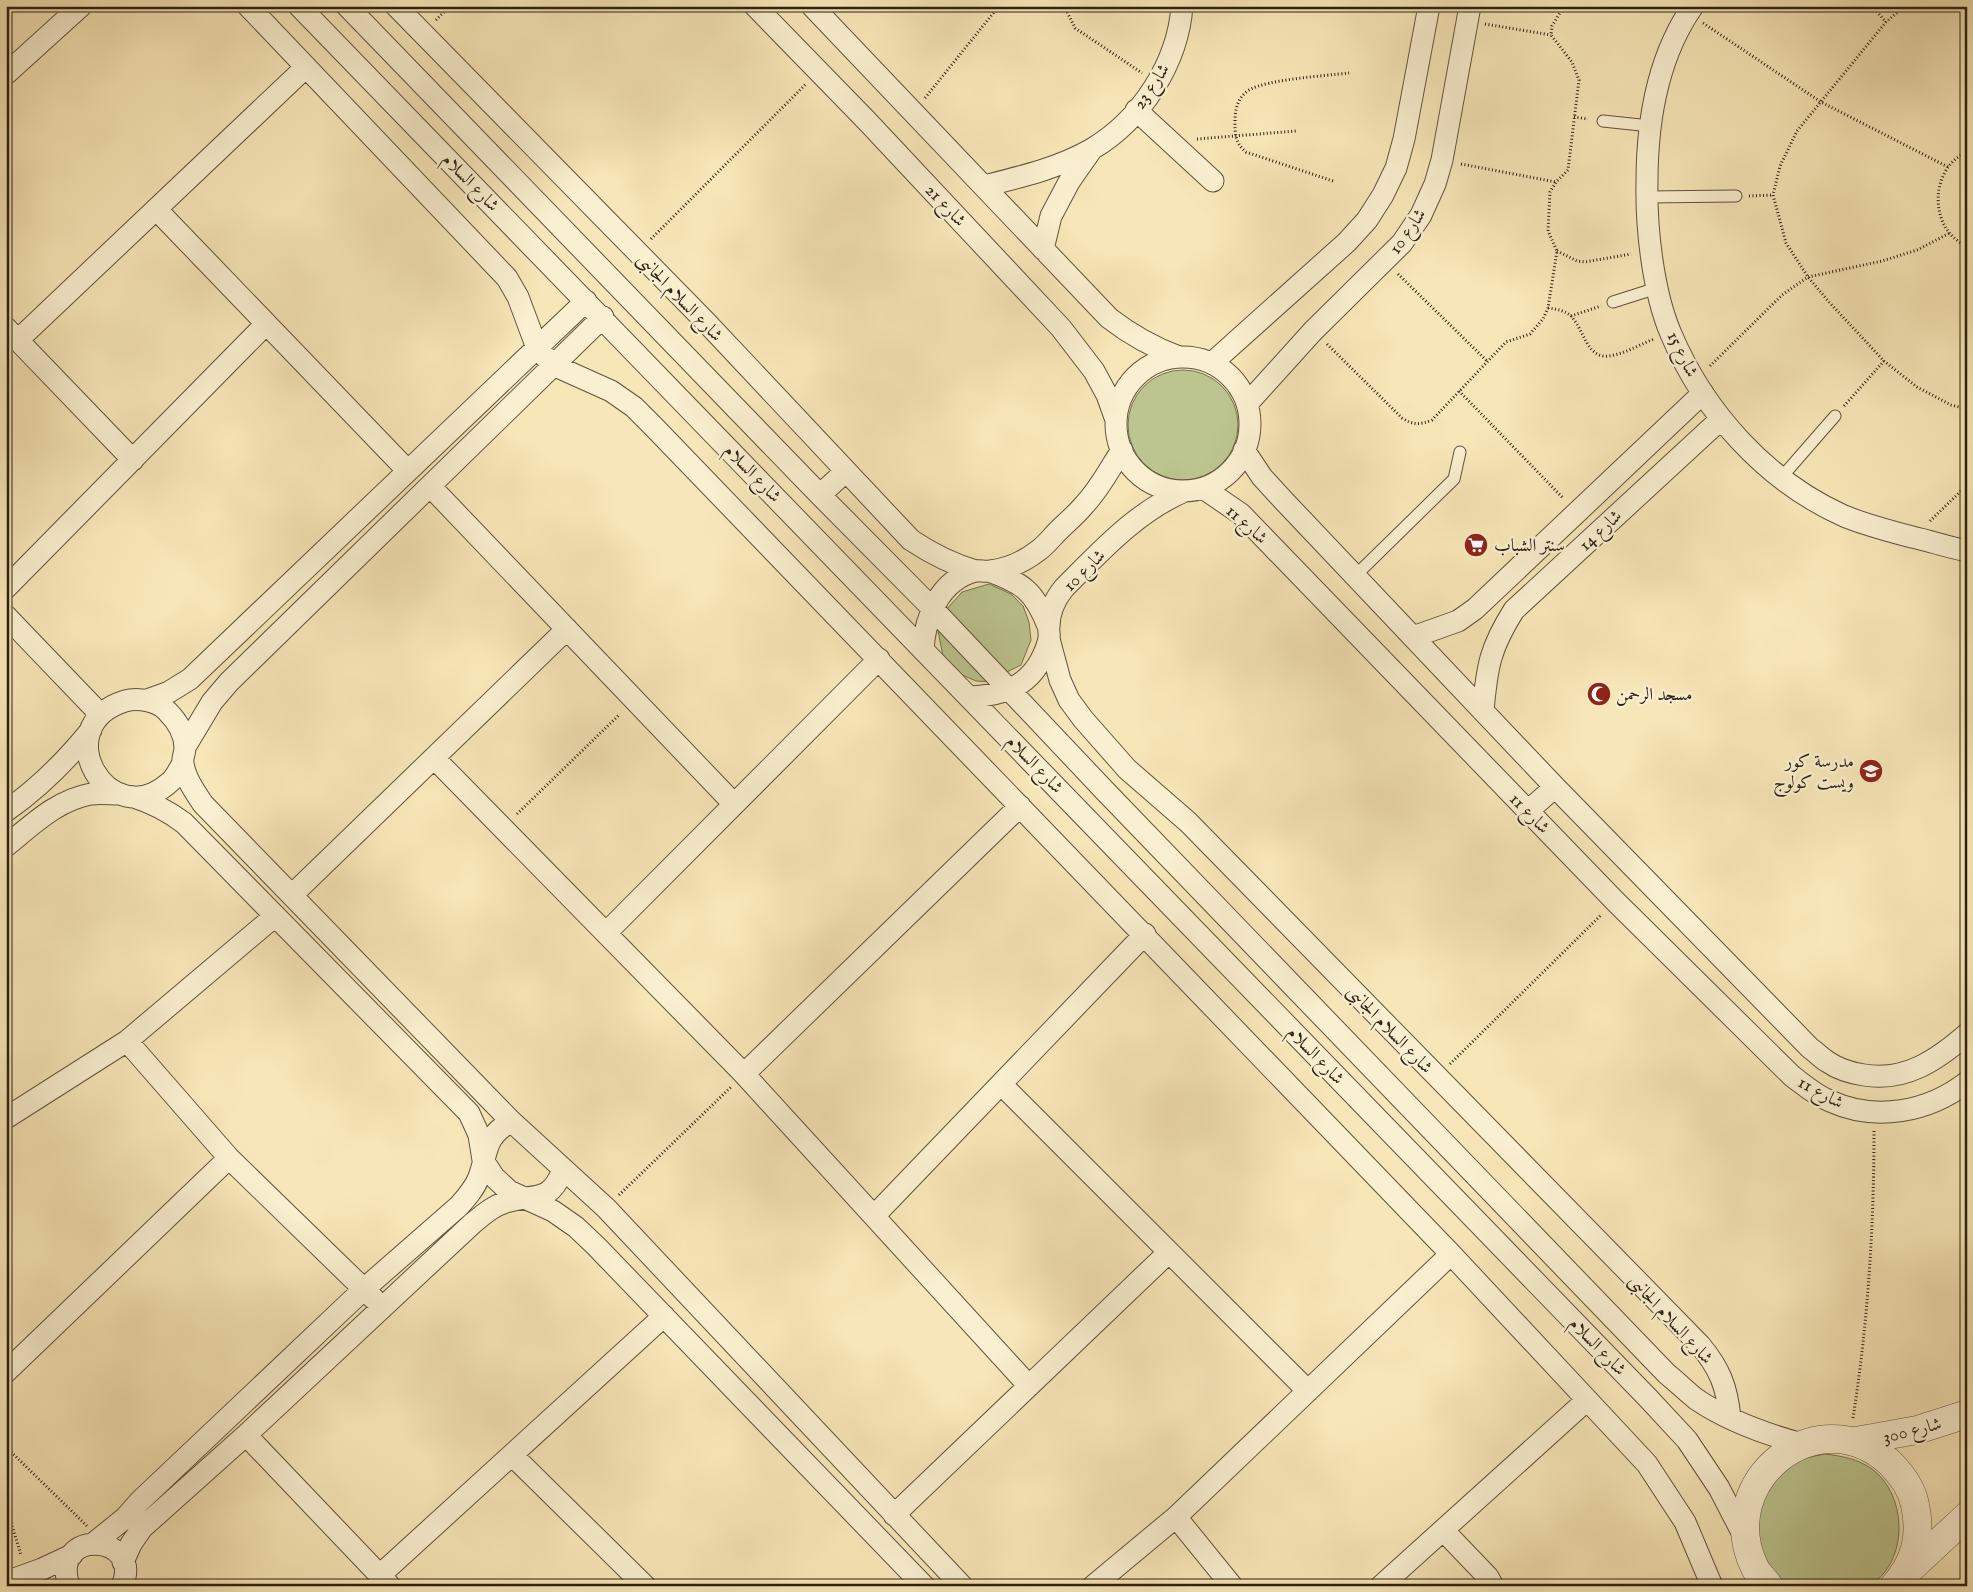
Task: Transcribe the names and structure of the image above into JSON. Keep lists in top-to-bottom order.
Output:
{
  "streets": {
    "street": [
      "شارع 23",
      "شارع السلام",
      "شارع 21",
      "شارع 10",
      "شارع السلام الجانبى",
      "شارع 15",
      "شارع 11",
      "شارع 14",
      "شارع 300"
    ]
  },
  "crossings": [
    ["شارع السلام", "شارع 10"],
    ["شارع السلام", "شارع السلام الجانبى"],
    ["شارع 21", "شارع 10"],
    ["شارع 21", "شارع 11"],
    ["شارع 10", "شارع السلام الجانبى"],
    ["شارع 10", "شارع 11"],
    ["شارع 15", "شارع 14"],
    ["شارع 11", "شارع 14"]
  ],
  "places": {
    "supermarket": ["سنتر الشباب"],
    "mosque": ["مسجد الرحمن"],
    "school or university": ["مدرسة كور ويست كولوج"]
  }
}
